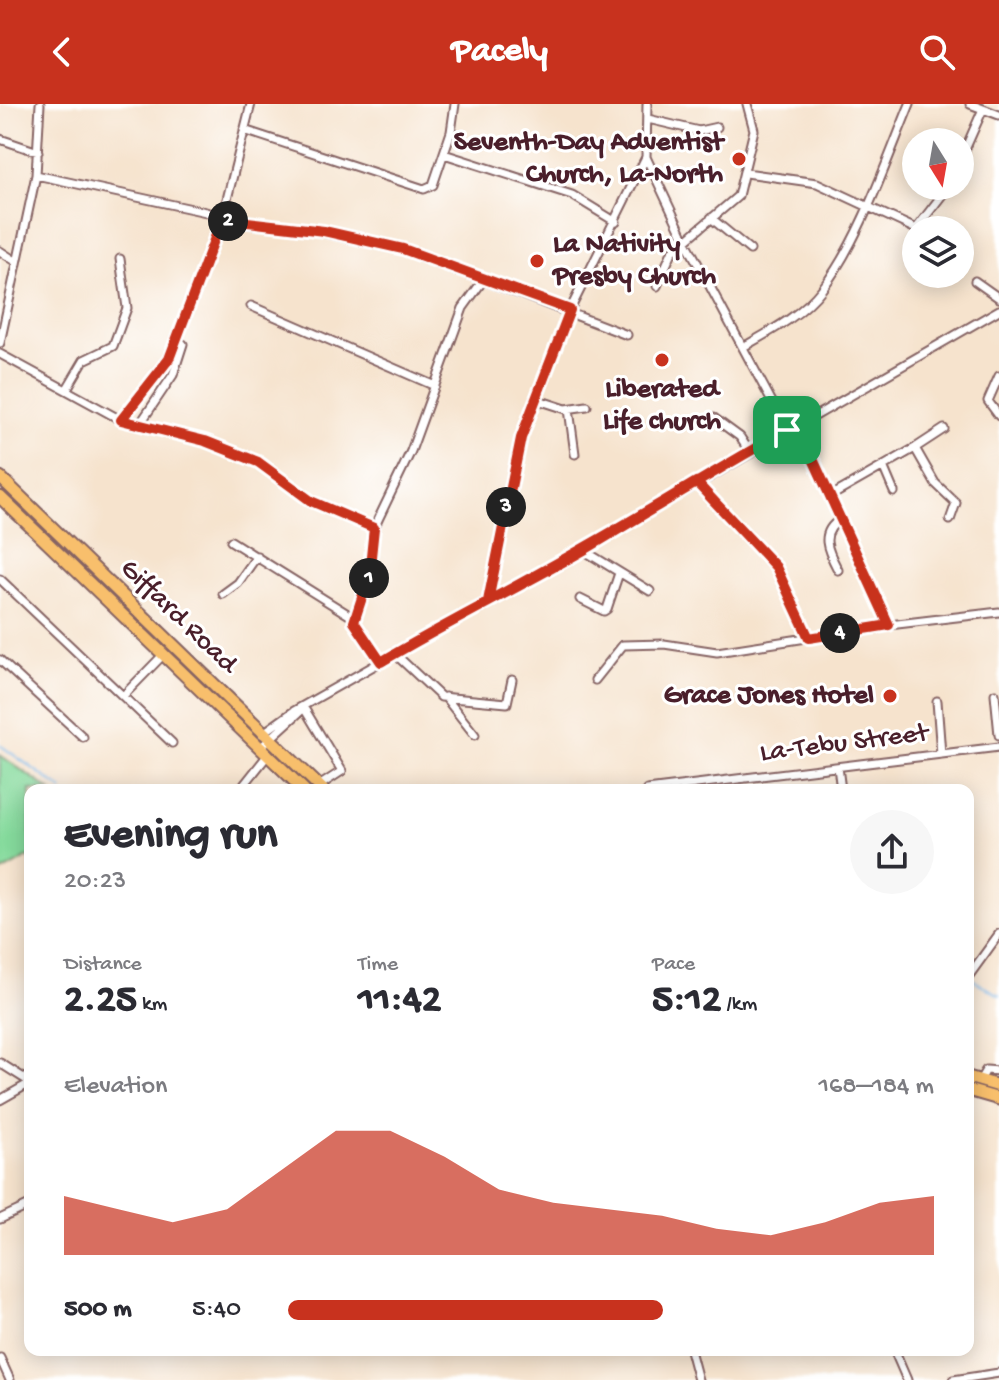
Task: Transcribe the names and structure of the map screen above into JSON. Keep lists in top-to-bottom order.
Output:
{
  "streets": {
    "main road": ["Giffard Road"],
    "street": ["La-Tebu Street"]
  },
  "places": [
    "Seventh-Day Adventist Church, La-North",
    "La Nativity Presby Church",
    "Liberated Life church",
    "Grace Jones Hotel"
  ],
  "north": "bottom",
  "page": {
    "header": "Pacely",
    "pins": [
      "2",
      "3",
      "1",
      "4"
    ],
    "heading": ["Evening run", "20:23"],
    "stats": [
      ["Distance", "2.25 km"],
      ["Time", "11:42"],
      ["Pace", "5:12 /km"]
    ],
    "chart": ["Elevation", "168–184 m"],
    "list": [
      {
        "name": "500 m",
        "note": "5:40"
      }
    ]
  }
}
